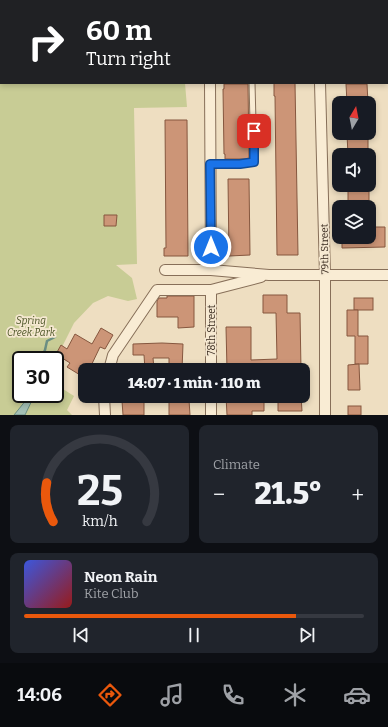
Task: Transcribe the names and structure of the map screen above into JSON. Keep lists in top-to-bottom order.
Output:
{
  "streets": {
    "street": ["79th Street", "78th Street"]
  },
  "parks": ["Spring Creek Park"],
  "north": "top",
  "page": {
    "turn": ["60 m", "Turn right"],
    "limit": "30",
    "trip": "14:07 · 1 min · 110 m",
    "tile": "Climate",
    "heat": ["−", "21.5°", "+"],
    "song": ["Neon Rain", "Kite Club"],
    "tabs": "14:06",
    "gauge": ["25", "km/h"]
  }
}
